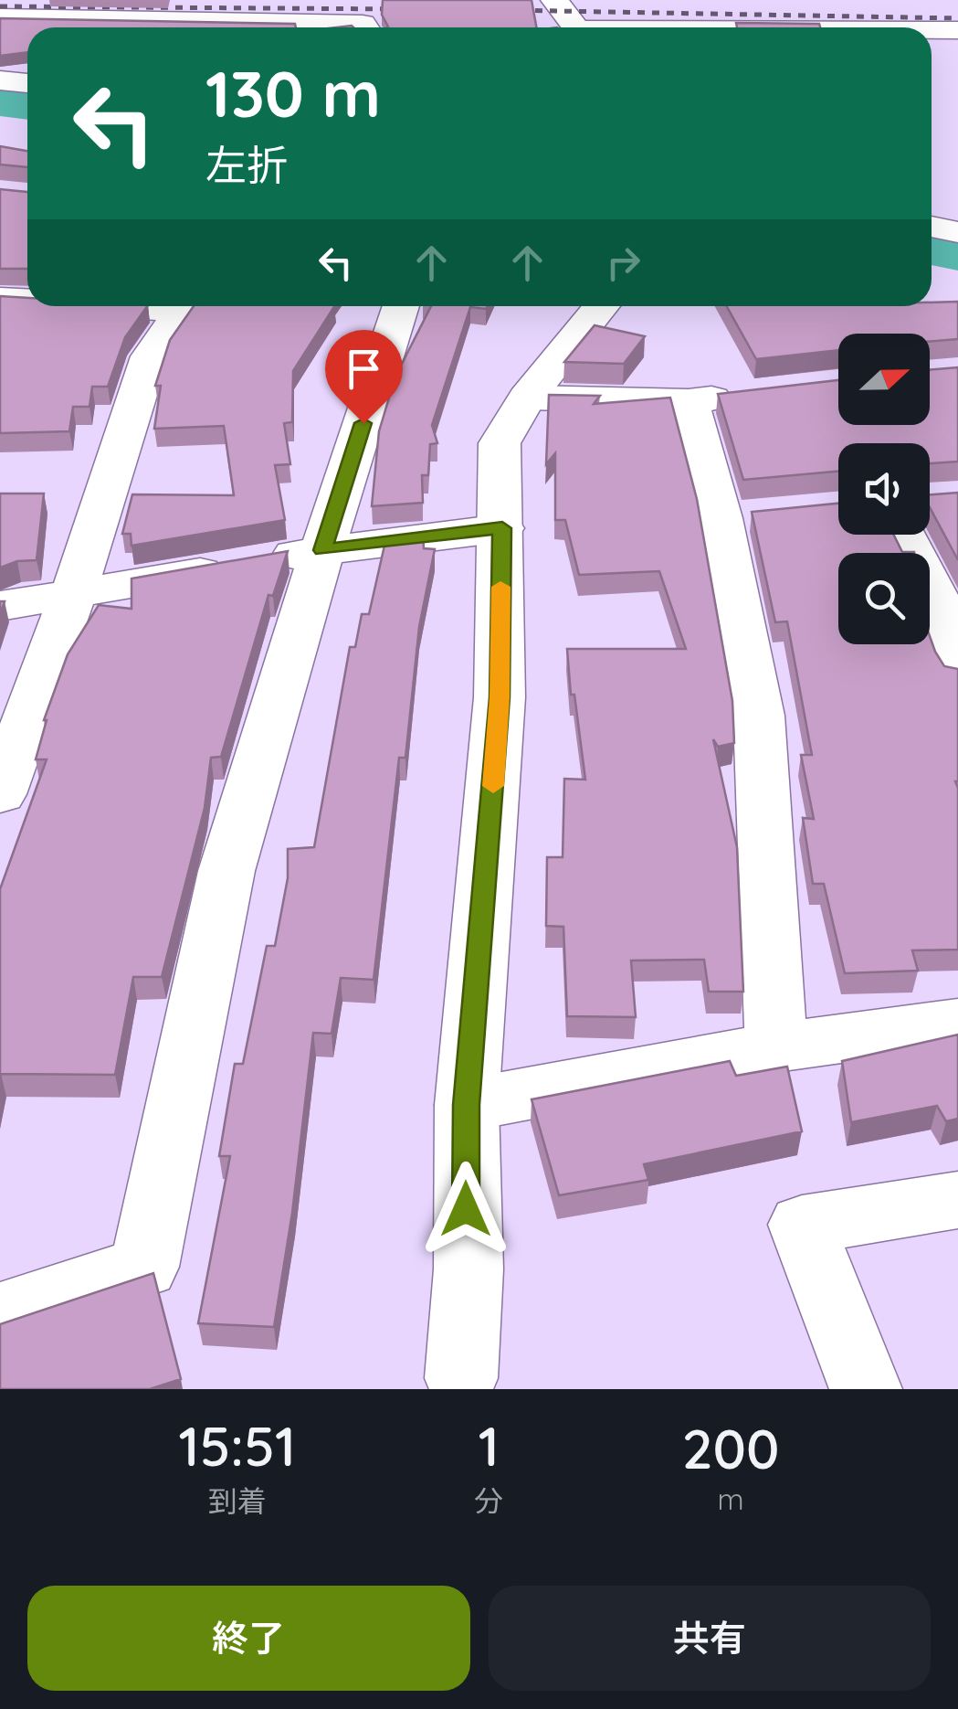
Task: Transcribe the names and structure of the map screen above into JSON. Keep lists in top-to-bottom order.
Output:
{
  "north": "right",
  "page": {
    "turn": ["130 m", "左折"],
    "eta": [
      "15:51",
      "到着",
      "1",
      "分",
      "200",
      "m"
    ],
    "buttons": ["終了", "共有"]
  }
}
